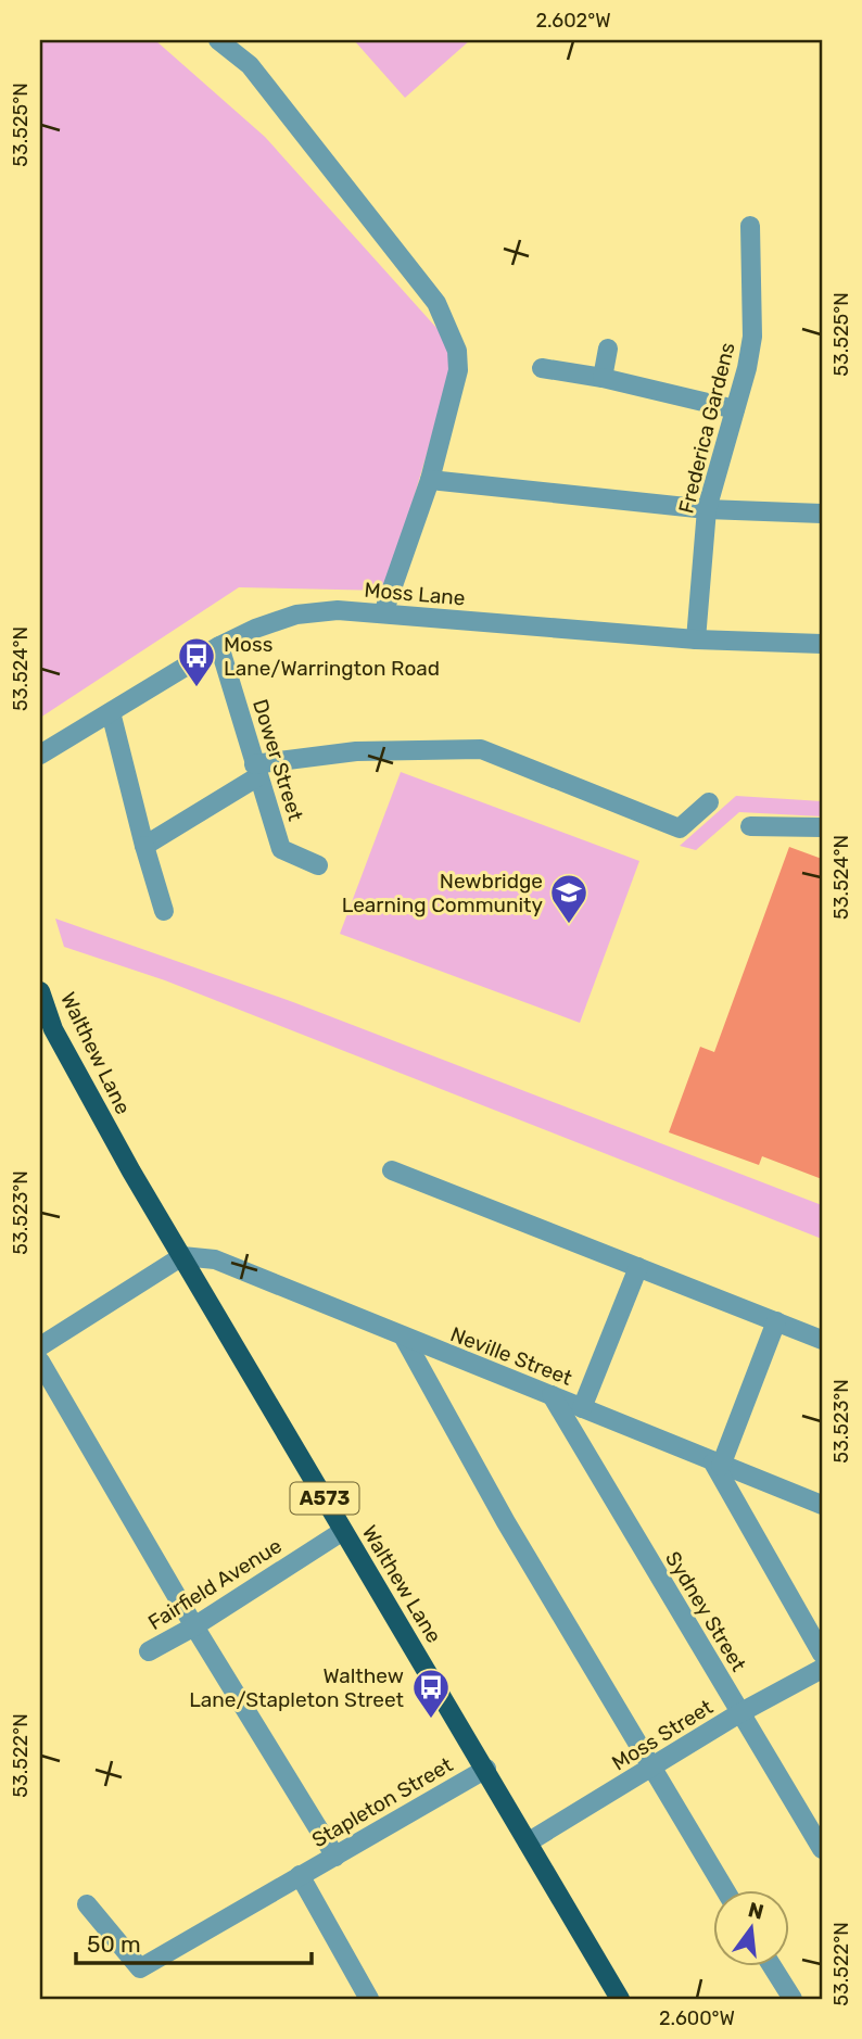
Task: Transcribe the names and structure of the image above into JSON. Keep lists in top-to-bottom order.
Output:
{
  "streets": {
    "main road": ["Walthew Lane", "A573"],
    "street": [
      "Frederica Gardens",
      "Moss Lane",
      "Dower Street",
      "Neville Street",
      "Fairfield Avenue",
      "Sydney Street",
      "Moss Street",
      "Stapleton Street"
    ]
  },
  "crossings": [
    ["Frederica Gardens", "Moss Lane"],
    ["Moss Lane", "Dower Street"],
    ["Walthew Lane", "Neville Street"],
    ["Walthew Lane", "Fairfield Avenue"],
    ["Walthew Lane", "Moss Street"],
    ["Walthew Lane", "Stapleton Street"],
    ["Neville Street", "Sydney Street"],
    ["Sydney Street", "Moss Street"]
  ],
  "places": {
    "bus stop": ["Moss Lane/Warrington Road", "Walthew Lane/Stapleton Street"],
    "school or university": ["Newbridge Learning Community"]
  },
  "scale_bar": "50 m",
  "north": "top",
  "coordinates": [
    "2.602°W",
    "53.525°N",
    "53.524°N",
    "53.523°N",
    "53.522°N",
    "2.600°W"
  ]
}
